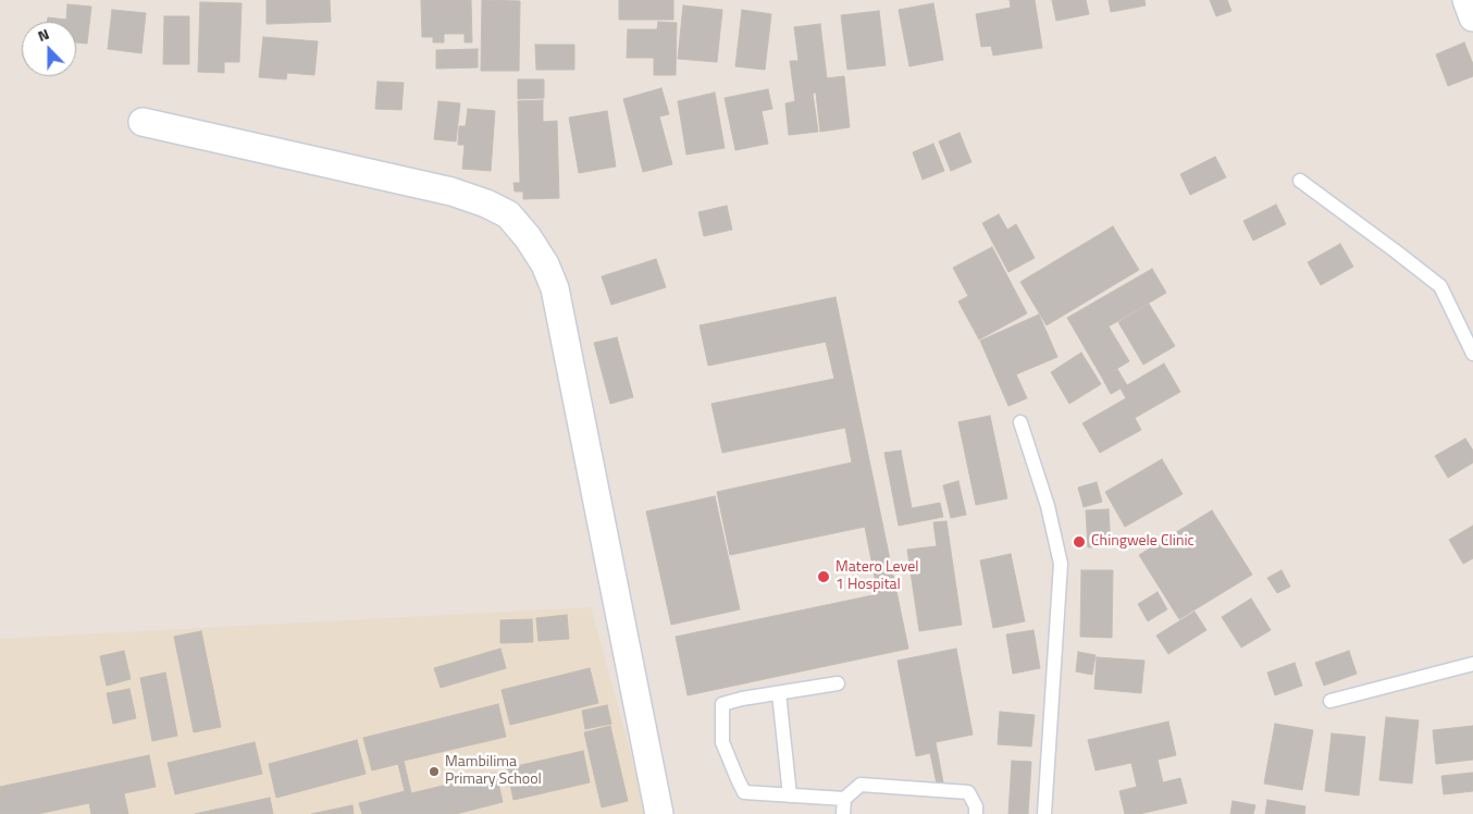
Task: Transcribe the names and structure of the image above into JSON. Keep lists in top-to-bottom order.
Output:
{
  "places": ["Chingwele Clinic", "Matero Level 1 Hospital", "Mambilima Primary School"],
  "north": "top"
}
